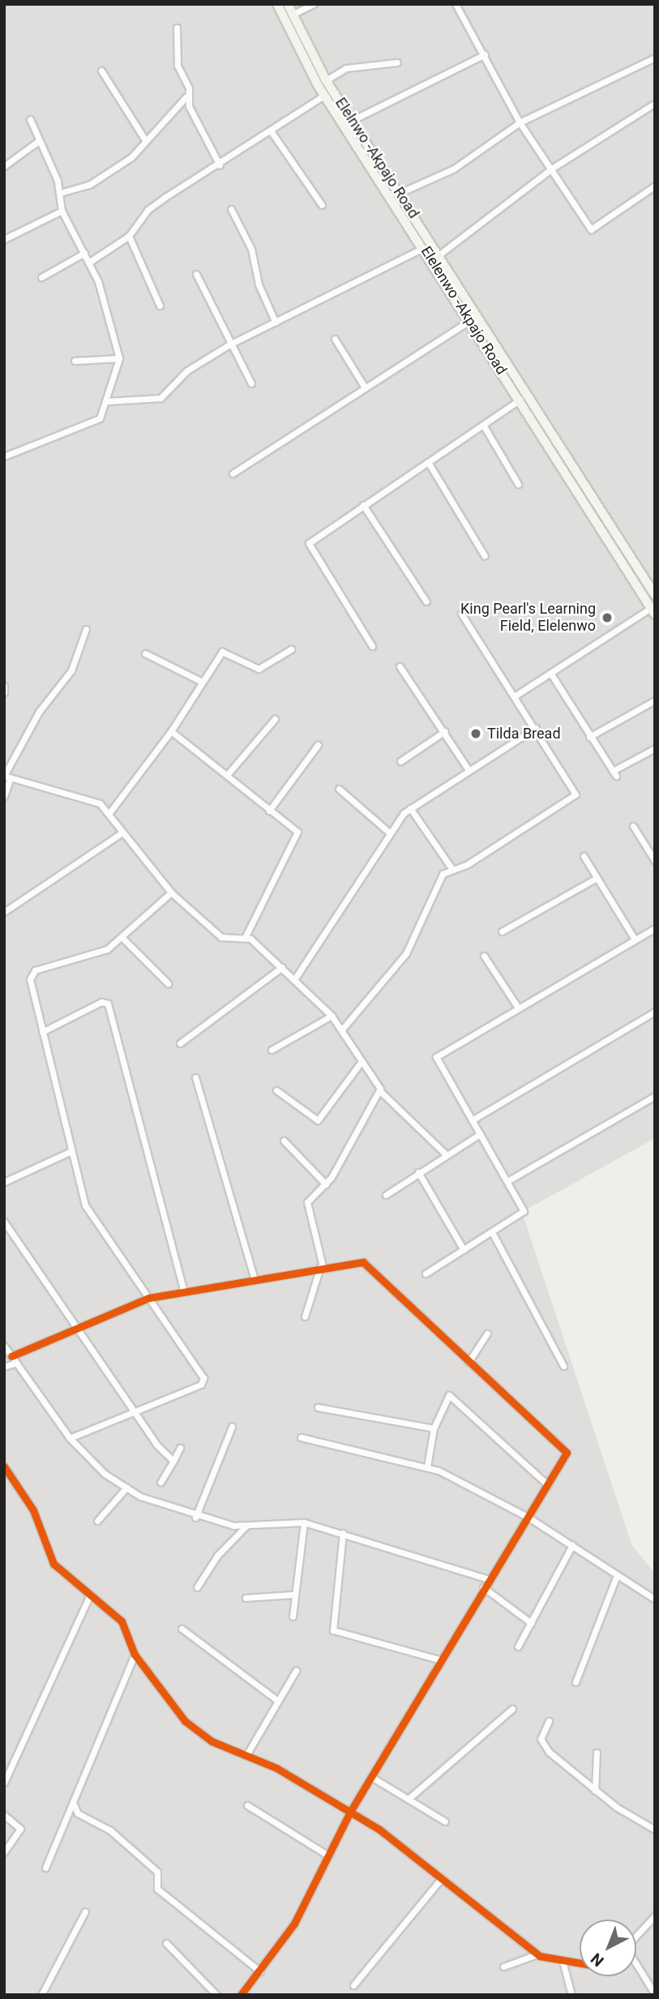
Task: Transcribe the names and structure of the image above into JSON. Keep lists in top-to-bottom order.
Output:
{
  "streets": {
    "main road": ["Elelnwo -Akpajo Road", "Elelenwo -Akpajo Road"]
  },
  "places": ["King Pearl's Learning Field, Elelenwo", "Tilda Bread"],
  "north": "bottom left"
}
